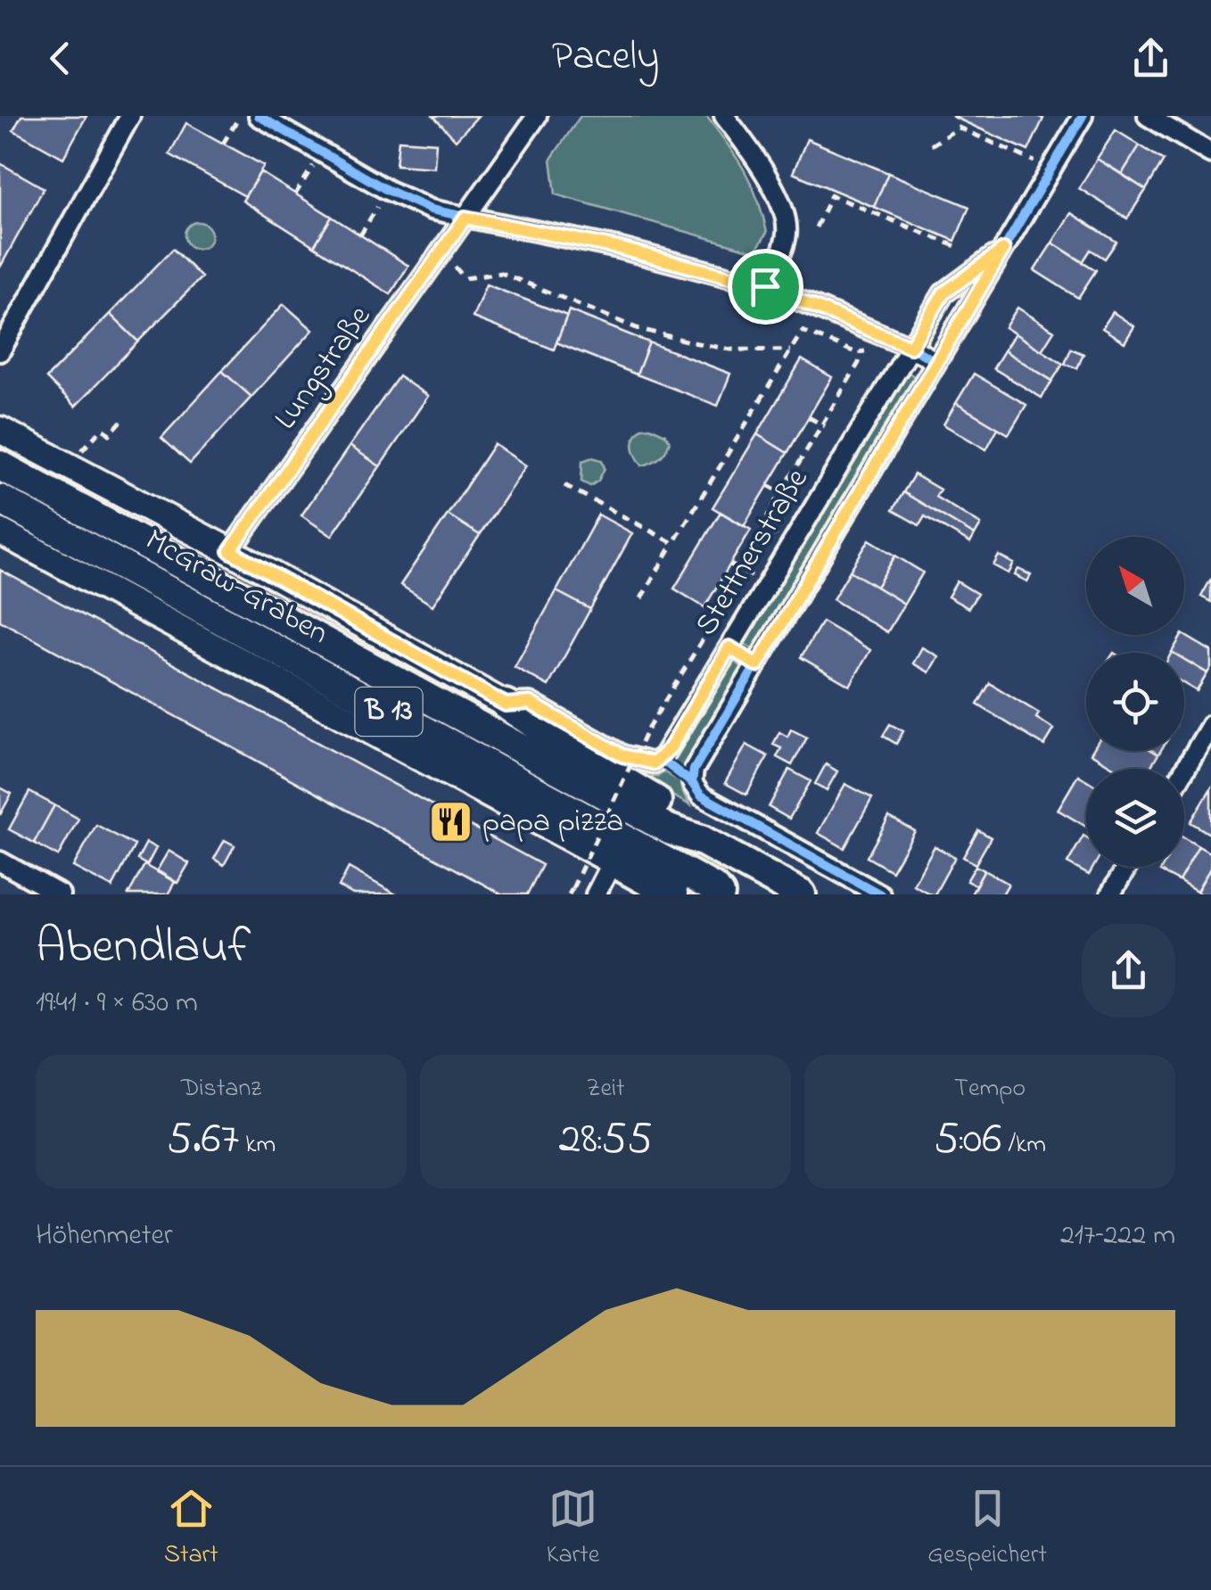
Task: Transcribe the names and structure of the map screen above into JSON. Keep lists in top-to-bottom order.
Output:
{
  "streets": {
    "highway": ["McGraw-Graben", "B 13"],
    "street": ["Lungstraße", "Stettnerstraße"]
  },
  "crossings": [
    ["McGraw-Graben", "B 13"]
  ],
  "places": {
    "restaurant": ["papa pizza"]
  },
  "north": "top left",
  "page": {
    "header": "Pacely",
    "heading": ["Abendlauf", "19:41 · 9 × 630 m"],
    "stats": [
      ["Distanz", "5.67 km"],
      ["Zeit", "28:55"],
      ["Tempo", "5:06 /km"]
    ],
    "chart": ["Höhenmeter", "217–222 m"],
    "tabs": ["Start", "Karte", "Gespeichert"]
  }
}
